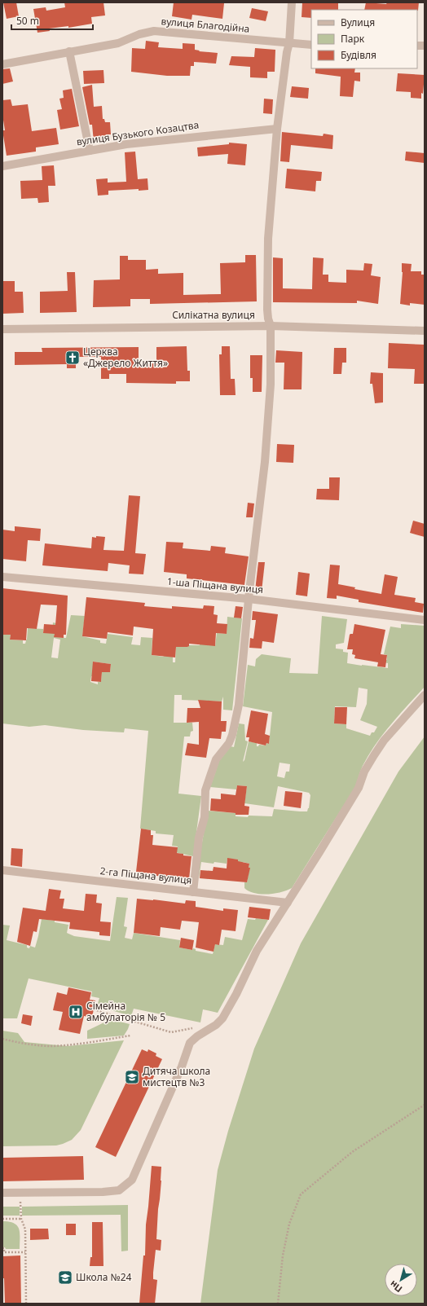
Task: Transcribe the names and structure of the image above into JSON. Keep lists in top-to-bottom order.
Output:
{
  "streets": {
    "street": [
      "вулиця Благодійна",
      "вулиця Бузького Козацтва",
      "Силікатна вулиця",
      "1-ша Піщана вулиця",
      "2-га Піщана вулиця"
    ]
  },
  "places": {
    "church": ["Церква «Джерело Життя»"],
    "hospital": ["Сімейна амбулаторія № 5"],
    "school or university": ["Дитяча школа мистецтв №3", "Школа №24"]
  },
  "legend": ["Вулиця", "Парк", "Будівля"],
  "scale_bar": "50 m",
  "north": "bottom left"
}
